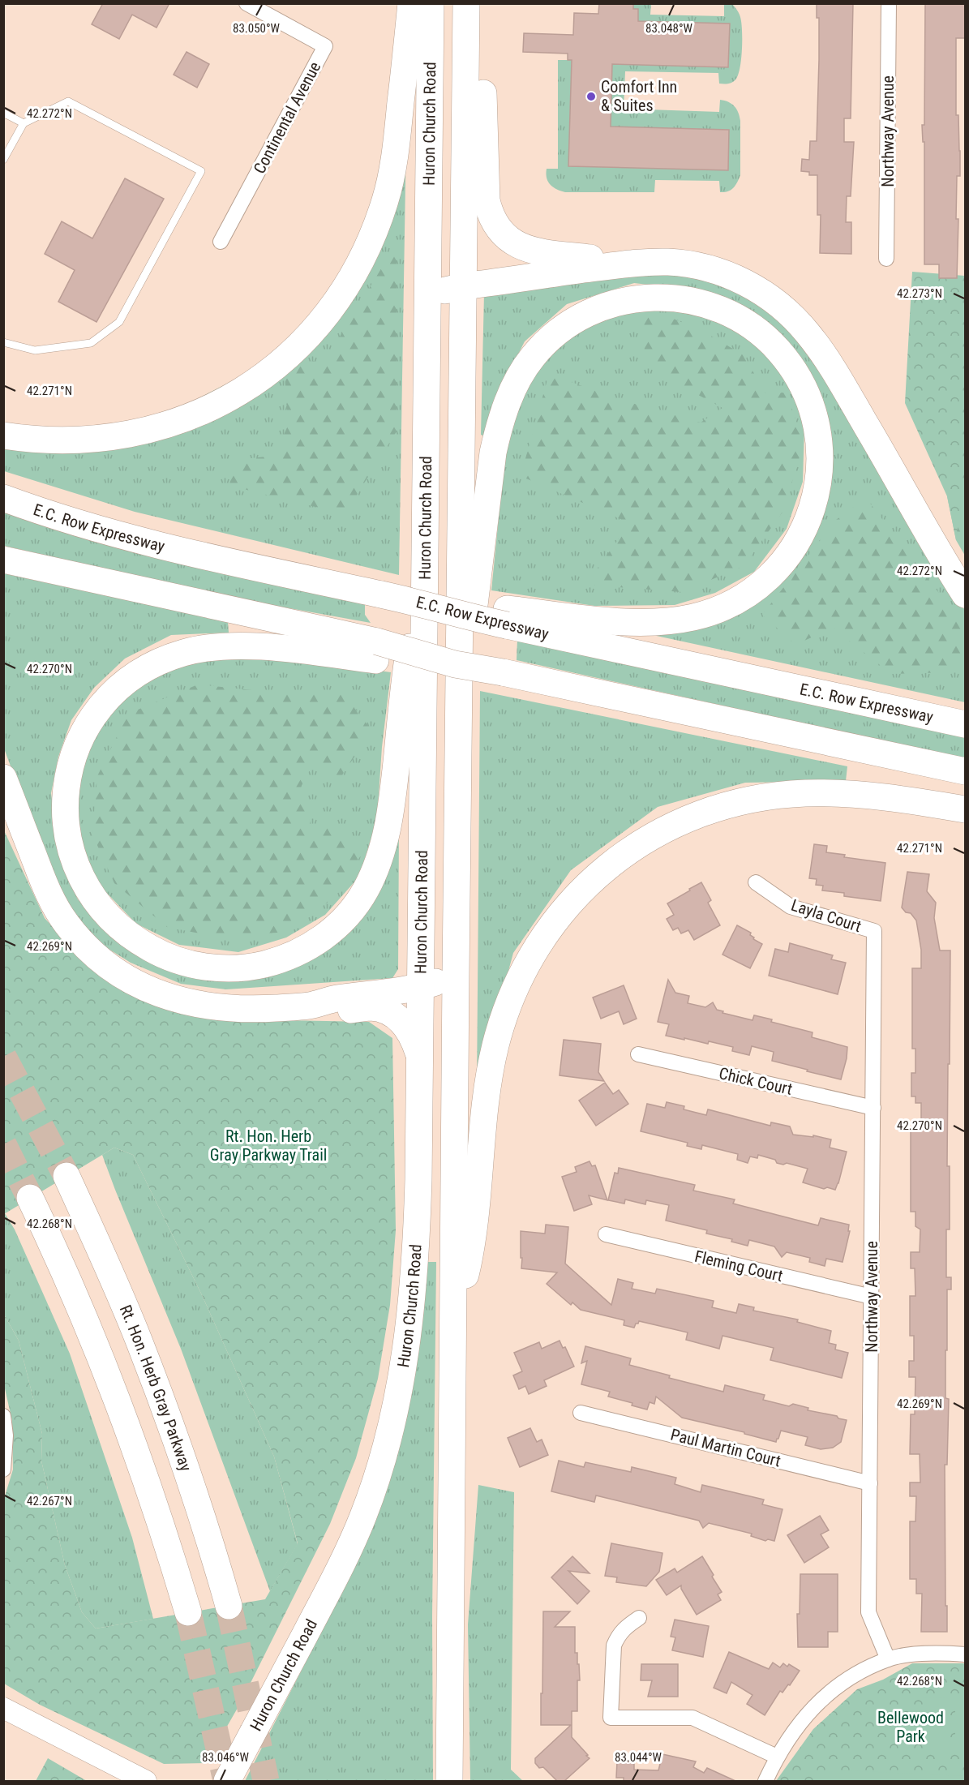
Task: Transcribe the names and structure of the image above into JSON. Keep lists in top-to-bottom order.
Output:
{
  "streets": {
    "highway": ["Huron Church Road", "E.C. Row Expressway", "Rt. Hon. Herb Gray Parkway"],
    "street": [
      "Continental Avenue",
      "Northway Avenue",
      "Layla Court",
      "Chick Court",
      "Fleming Court",
      "Paul Martin Court"
    ]
  },
  "crossings": [
    ["Northway Avenue", "Layla Court"],
    ["Northway Avenue", "Chick Court"],
    ["Northway Avenue", "Fleming Court"],
    ["Northway Avenue", "Paul Martin Court"]
  ],
  "parks": ["Rt. Hon. Herb Gray Parkway Trail", "Bellewood Park"],
  "places": ["Comfort Inn & Suites"],
  "coordinates": [
    "83.050°W",
    "83.048°W",
    "42.272°N",
    "42.273°N",
    "42.271°N",
    "42.270°N",
    "42.269°N",
    "42.268°N",
    "42.267°N",
    "83.046°W",
    "83.044°W"
  ]
}
